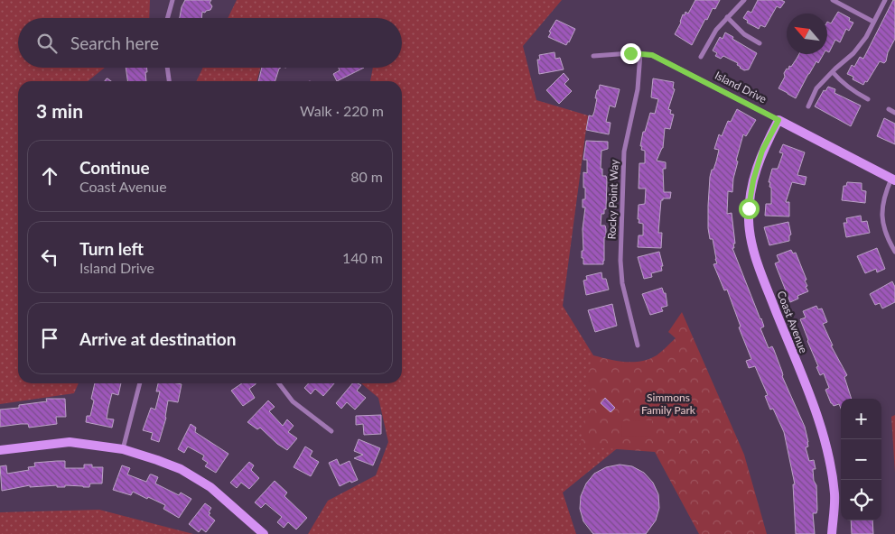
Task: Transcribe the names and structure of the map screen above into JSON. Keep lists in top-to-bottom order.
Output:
{
  "streets": {
    "street": ["Island Drive", "Rocky Point Way", "Coast Avenue"]
  },
  "crossings": [
    ["Island Drive", "Rocky Point Way"],
    ["Island Drive", "Coast Avenue"]
  ],
  "parks": ["Simmons Family Park"],
  "north": "top left",
  "page": {
    "search": "Search here",
    "heading": ["3 min", "Walk · 220 m"],
    "list": [
      ["Continue", "Coast Avenue", "80 m"],
      ["Turn left", "Island Drive", "140 m"],
      "Arrive at destination"
    ],
    "map_buttons": ["+", "−"]
  }
}
